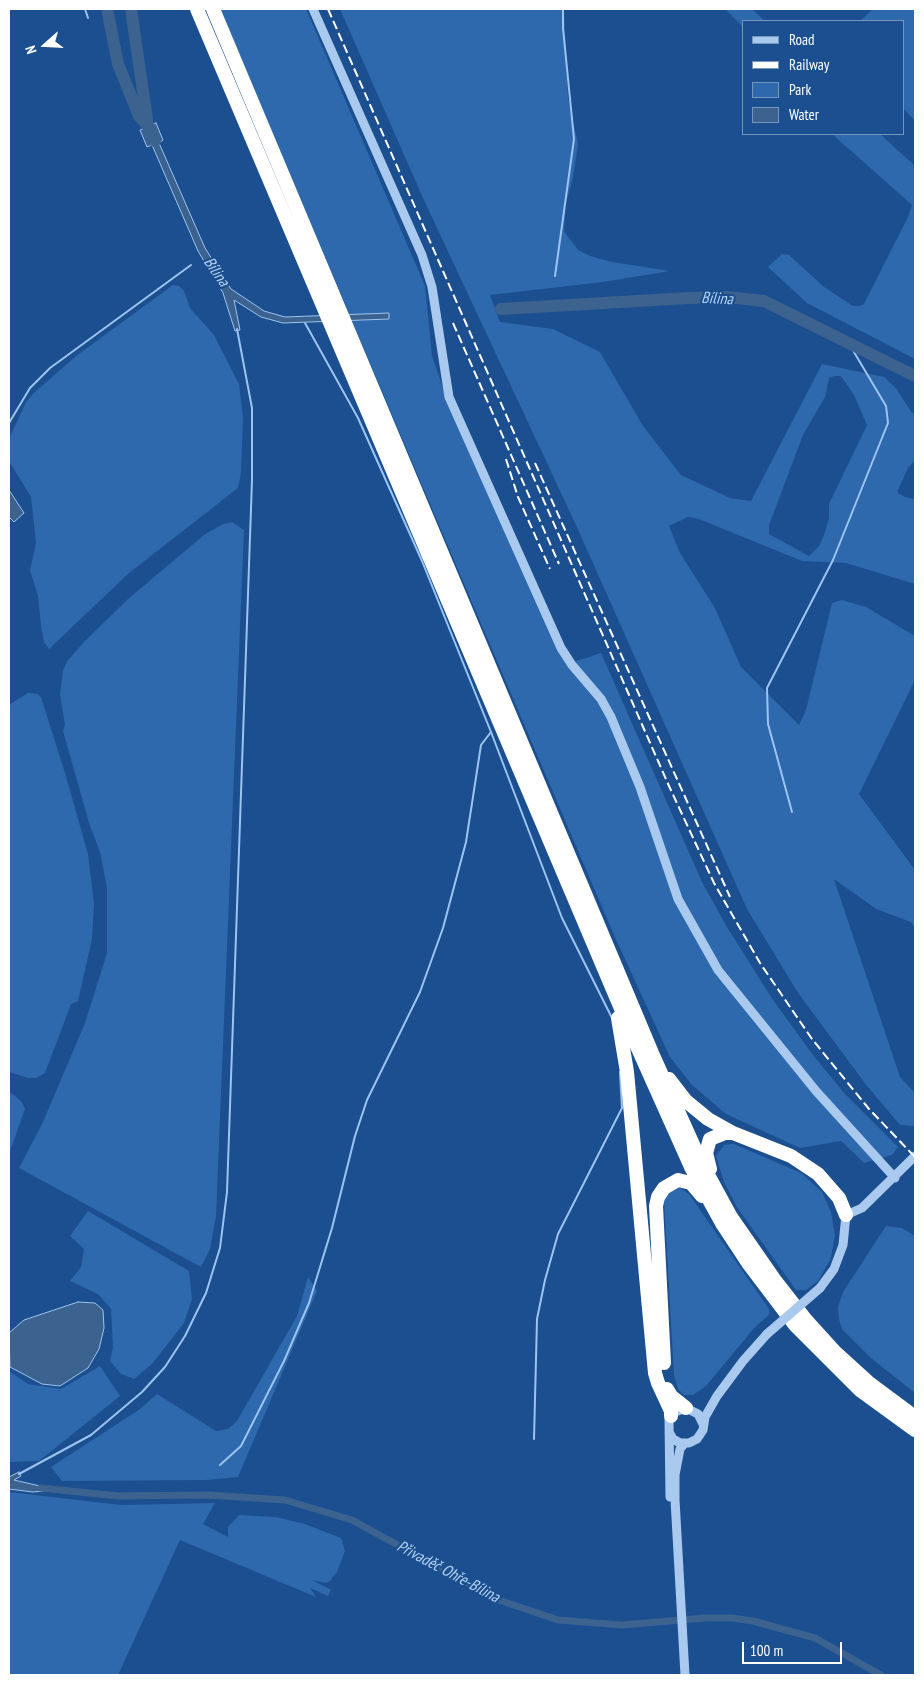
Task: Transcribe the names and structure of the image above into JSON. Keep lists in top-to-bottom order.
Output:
{
  "water": ["Bílina", "Přivaděč Ohře-Bílina"],
  "legend": [
    "Road",
    "Railway",
    "Park",
    "Water"
  ],
  "scale_bar": "100 m",
  "north": "left"
}
